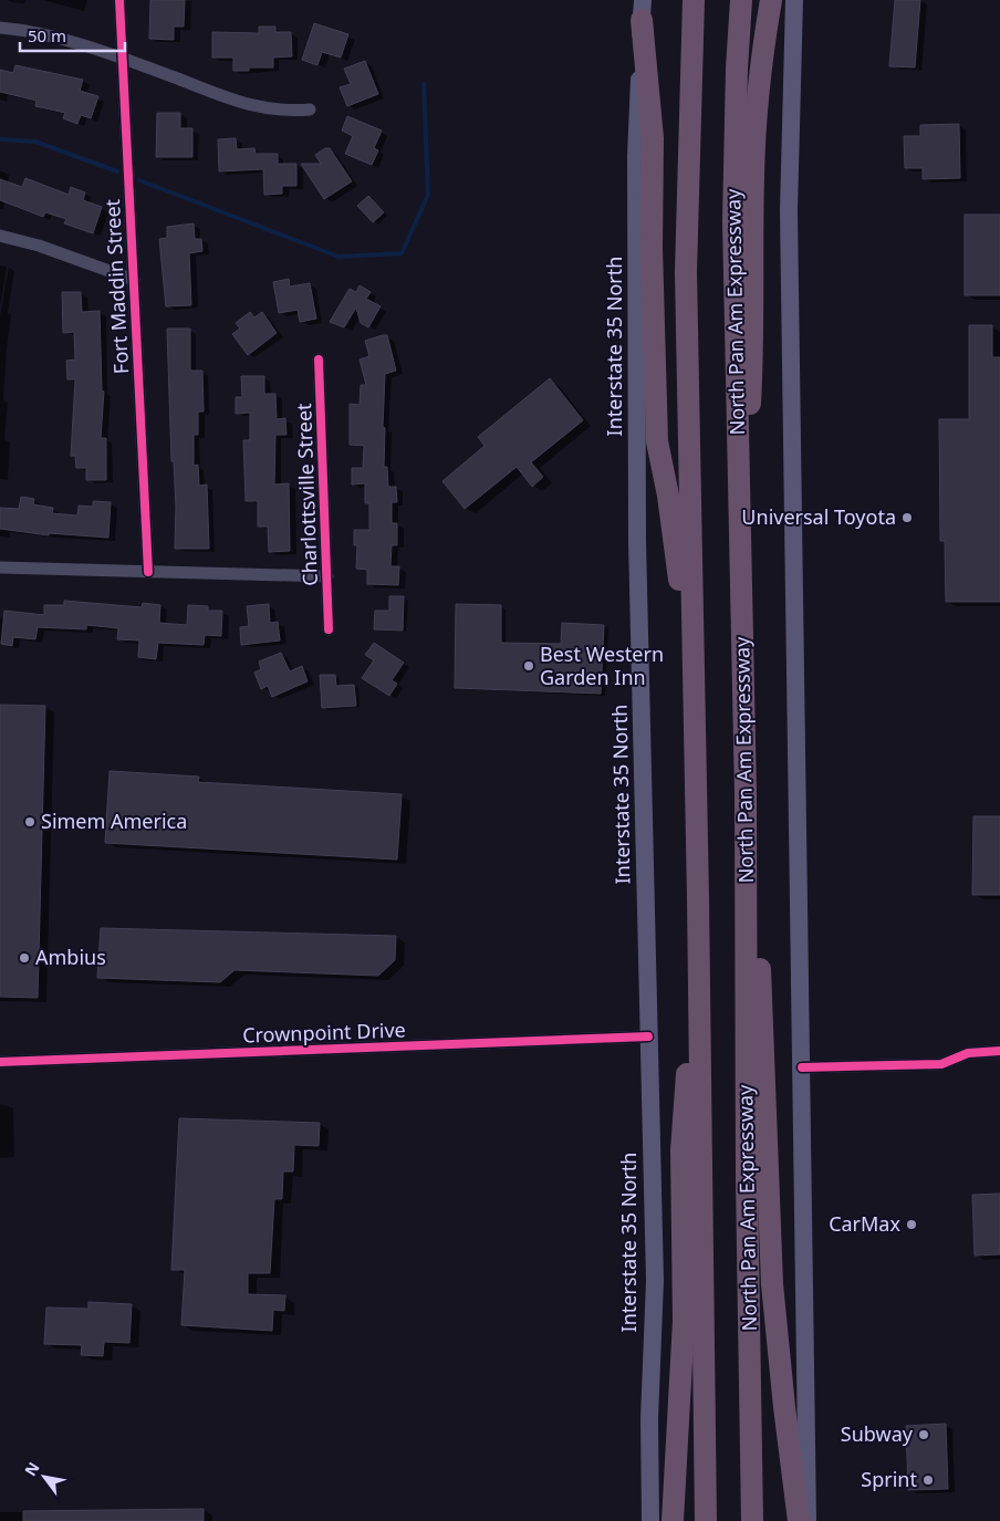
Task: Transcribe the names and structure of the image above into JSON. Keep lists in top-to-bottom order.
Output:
{
  "streets": {
    "highway": ["North Pan Am Expressway"],
    "main road": ["Interstate 35 North"],
    "street": ["Fort Maddin Street", "Charlottsville Street", "Crownpoint Drive"]
  },
  "crossings": [
    ["Interstate 35 North", "Crownpoint Drive"]
  ],
  "places": [
    "Universal Toyota",
    "Best Western Garden Inn",
    "Simem America",
    "Ambius",
    "CarMax",
    "Subway",
    "Sprint"
  ],
  "scale_bar": "50 m",
  "north": "top left"
}
